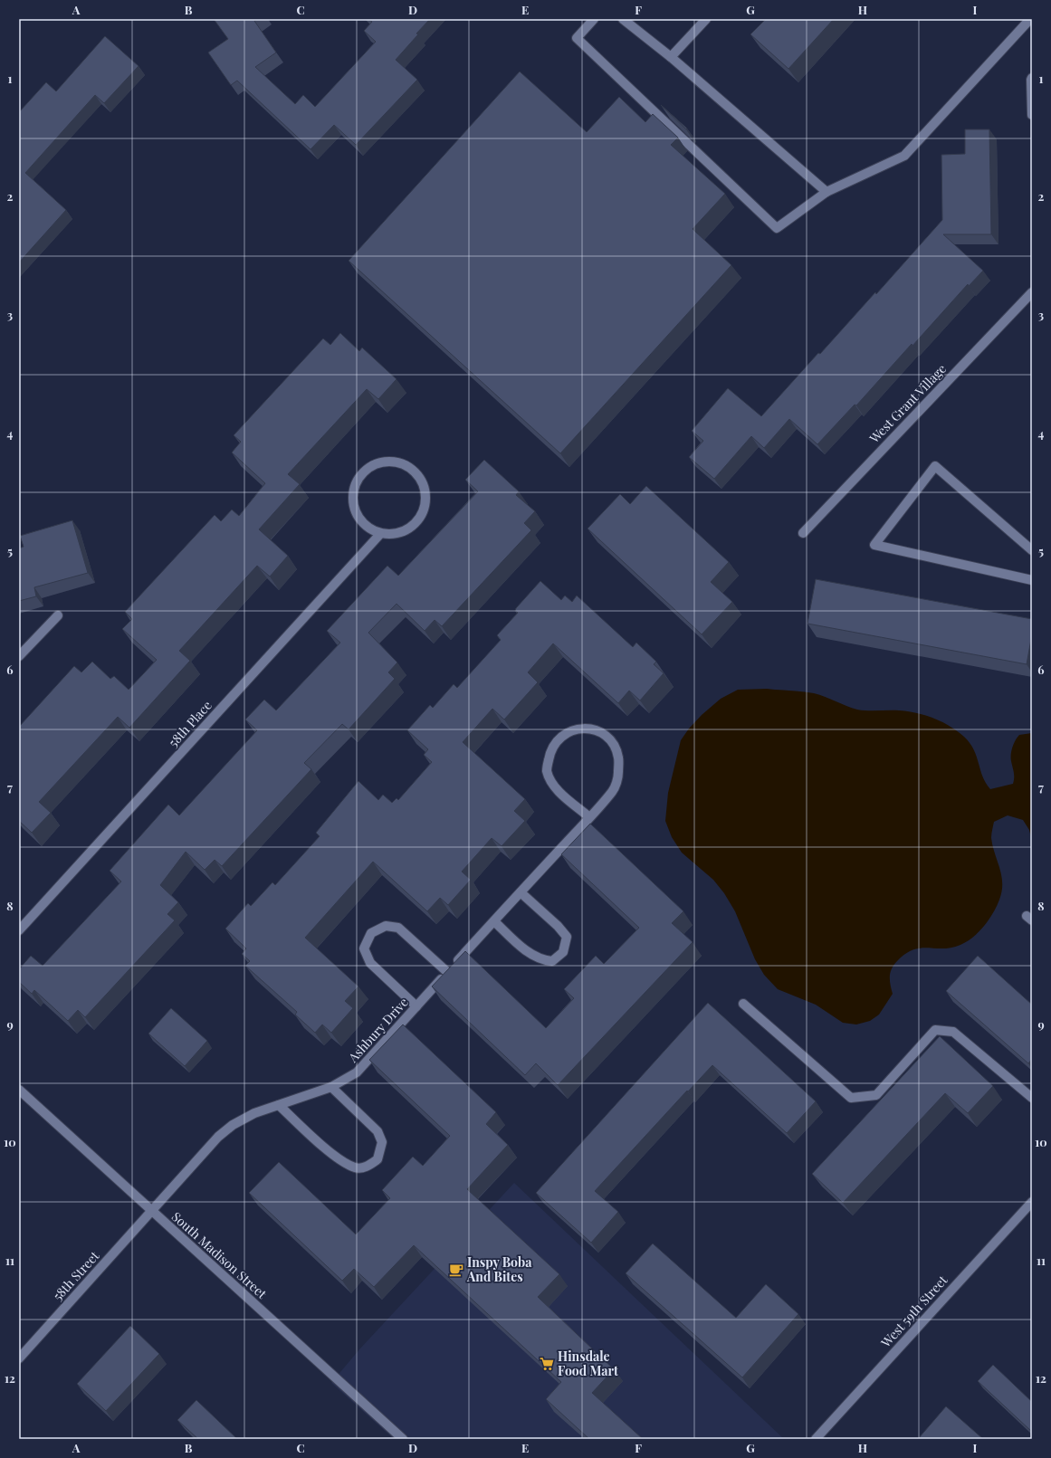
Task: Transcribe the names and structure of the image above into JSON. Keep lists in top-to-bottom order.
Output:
{
  "streets": {
    "street": [
      "West Grant Village",
      "58th Place",
      "Ashbury Drive",
      "South Madison Street",
      "58th Street",
      "West 59th Street"
    ]
  },
  "crossings": [
    ["Ashbury Drive", "South Madison Street"],
    ["Ashbury Drive", "58th Street"],
    ["South Madison Street", "58th Street"]
  ],
  "places": {
    "cafe": ["Inspy Boba And Bites"],
    "supermarket": ["Hinsdale Food Mart"]
  },
  "grid": {
    "columns": [
      "A",
      "B",
      "C",
      "D",
      "E",
      "F",
      "G",
      "H",
      "I"
    ],
    "rows": [
      "1",
      "2",
      "3",
      "4",
      "5",
      "6",
      "7",
      "8",
      "9",
      "10",
      "11",
      "12"
    ]
  }
}
